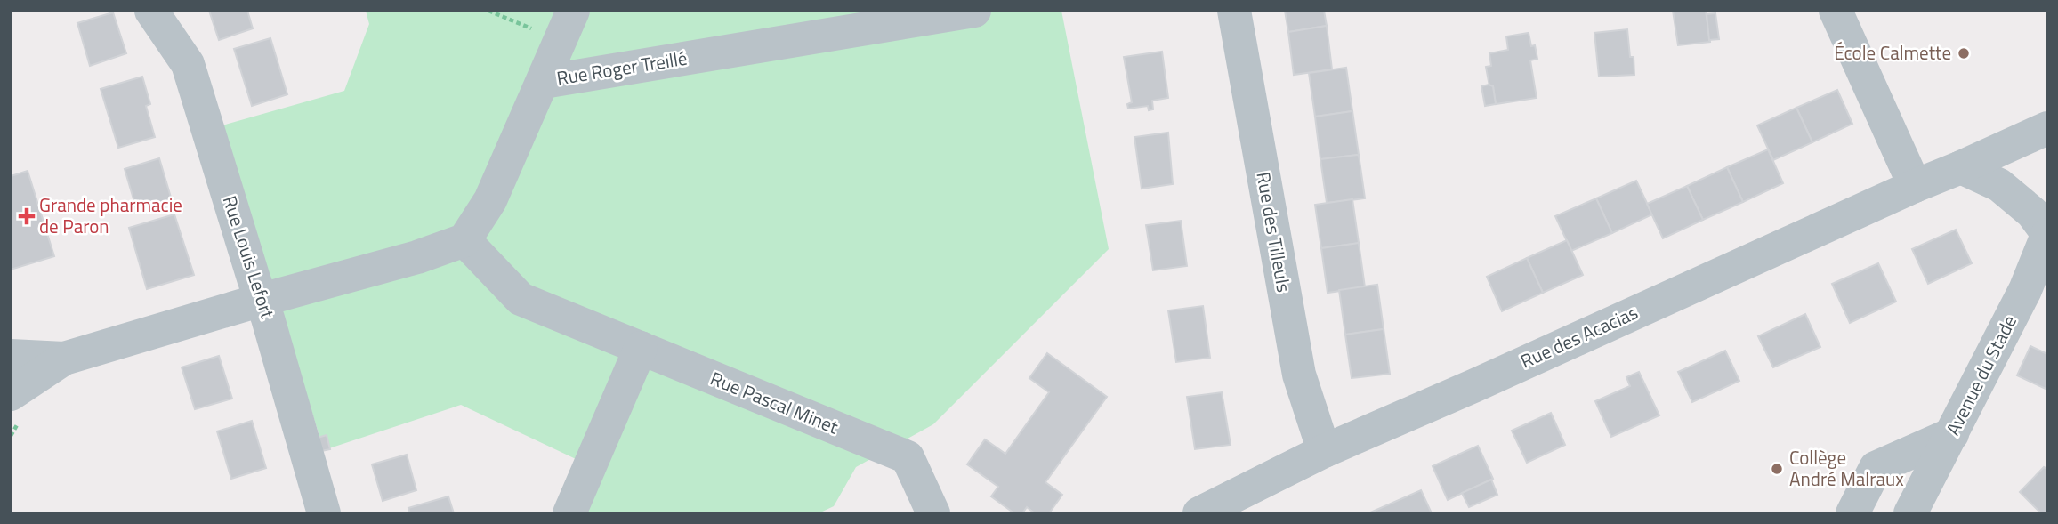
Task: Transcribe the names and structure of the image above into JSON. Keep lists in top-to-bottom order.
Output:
{
  "streets": {
    "street": [
      "Rue Roger Treillé",
      "Rue des Tilleuls",
      "Rue Louis Lefort",
      "Rue des Acacias",
      "Avenue du Stade",
      "Rue Pascal Minet"
    ]
  },
  "crossings": [
    ["Rue Roger Treillé", "Rue Pascal Minet"],
    ["Rue des Tilleuls", "Rue des Acacias"]
  ],
  "places": {
    "other": ["École Calmette", "Collège André Malraux"],
    "health": ["Grande pharmacie de Paron"]
  }
}
